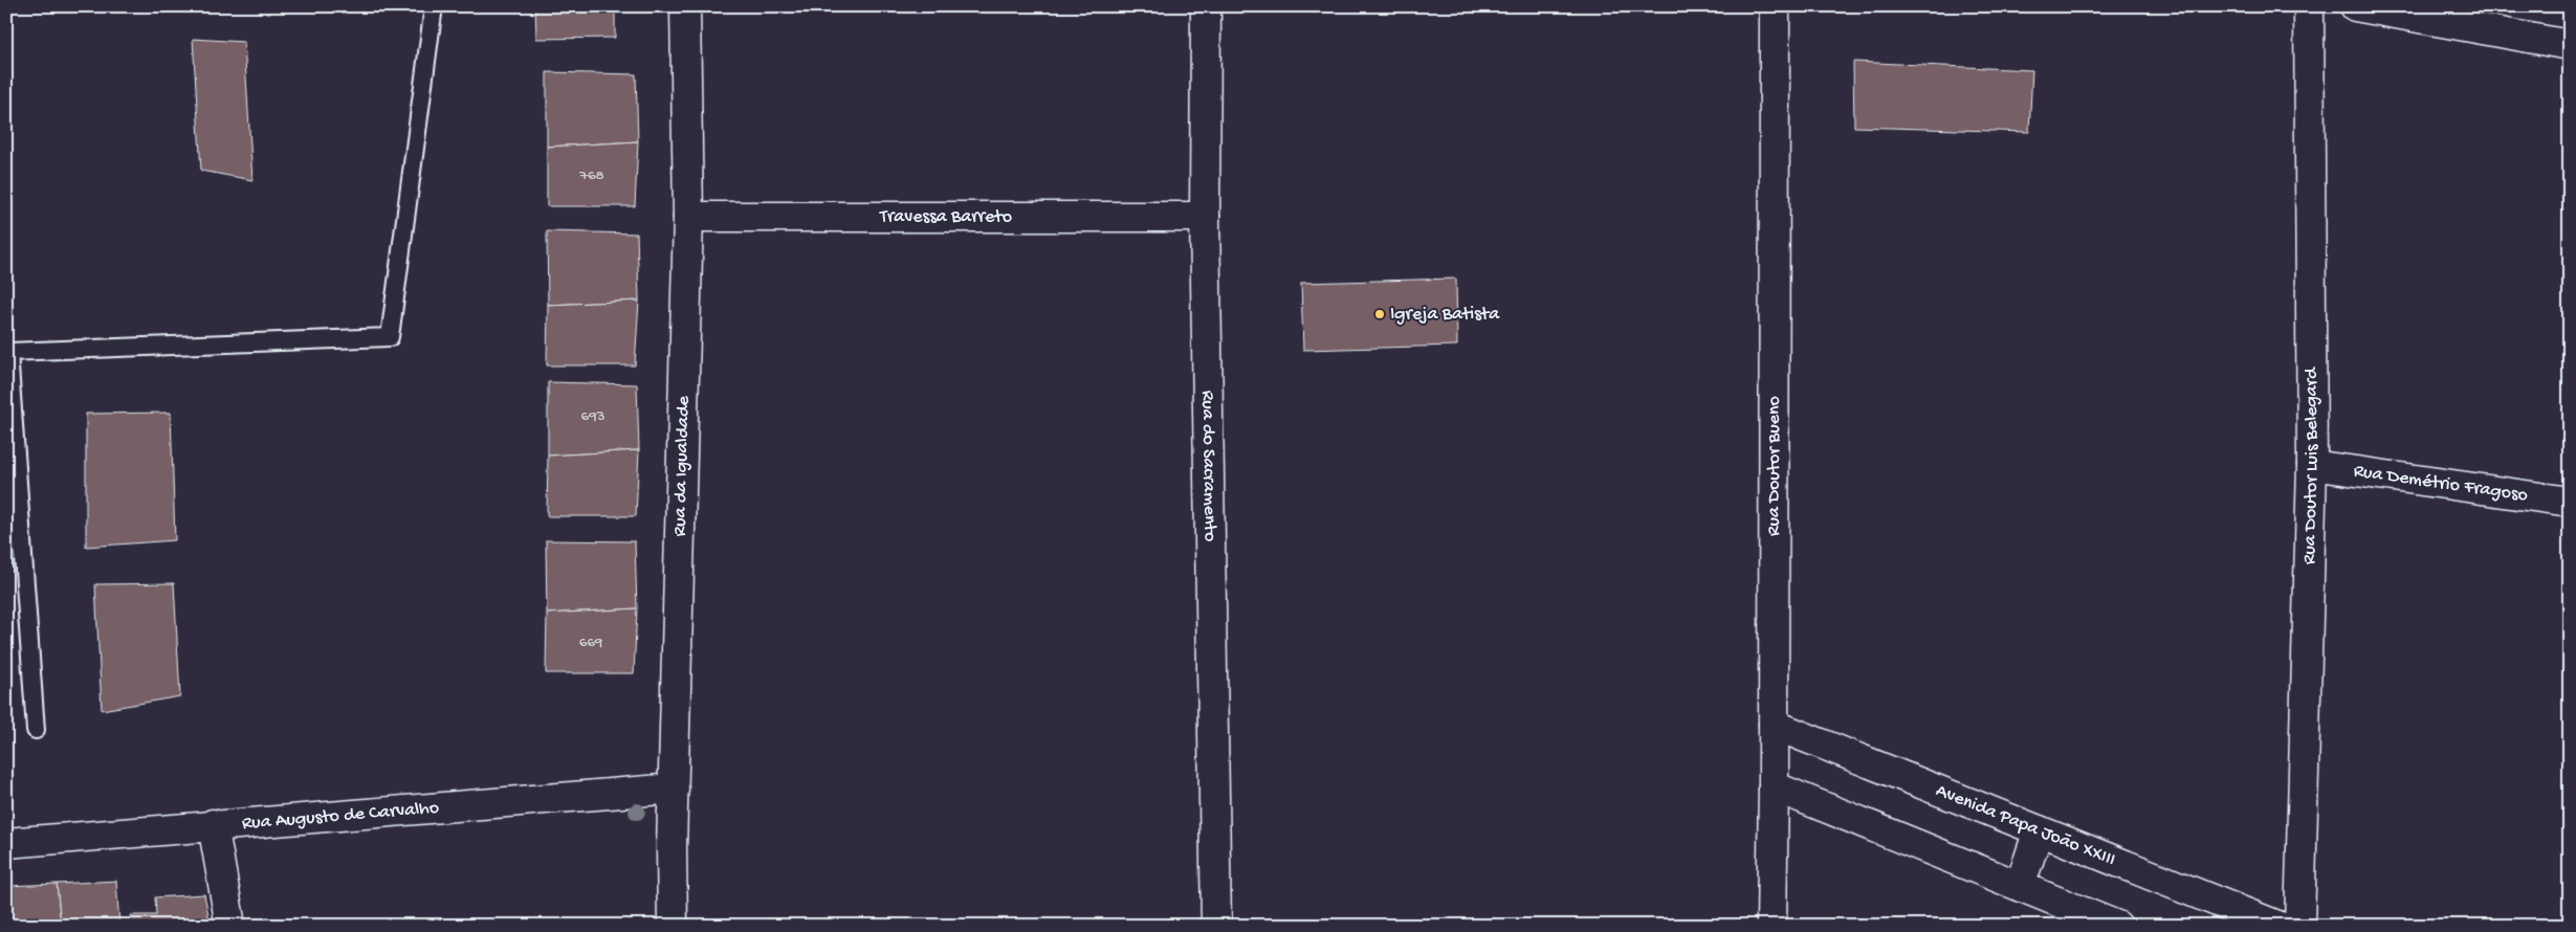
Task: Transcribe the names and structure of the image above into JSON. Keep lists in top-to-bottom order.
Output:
{
  "streets": {
    "street": [
      "Travessa Barreto",
      "Rua da Igualdade",
      "Rua do Sacramento",
      "Rua Doutor Bueno",
      "Rua Doutor Luis Belegard",
      "Rua Demétrio Fragoso",
      "Rua Augusto de Carvalho",
      "Avenida Papa João XXIII"
    ]
  },
  "crossings": [
    ["Travessa Barreto", "Rua da Igualdade"],
    ["Travessa Barreto", "Rua do Sacramento"],
    ["Rua da Igualdade", "Rua Augusto de Carvalho"],
    ["Rua Doutor Bueno", "Avenida Papa João XXIII"],
    ["Rua Doutor Luis Belegard", "Rua Demétrio Fragoso"]
  ],
  "places": ["Igreja Batista"],
  "house_numbers": ["768", "693", "669"]
}
